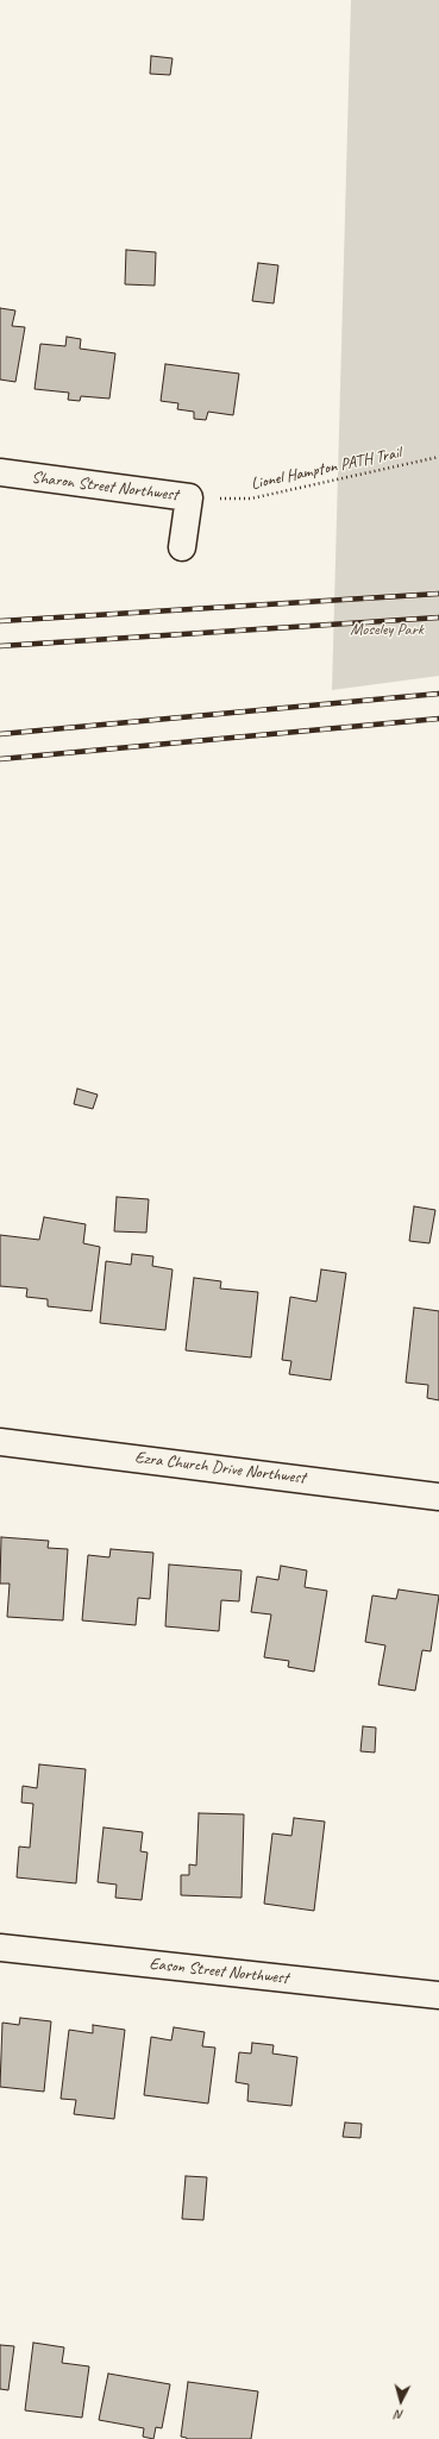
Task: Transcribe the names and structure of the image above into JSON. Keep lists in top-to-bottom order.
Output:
{
  "streets": {
    "street": ["Sharon Street Northwest", "Ezra Church Drive Northwest", "Eason Street Northwest"],
    "path": ["Lionel Hampton PATH Trail"]
  },
  "crossings": [
    ["Lionel Hampton PATH Trail", "Sharon Street Northwest"]
  ],
  "parks": ["Moseley Park"],
  "north": "bottom"
}
